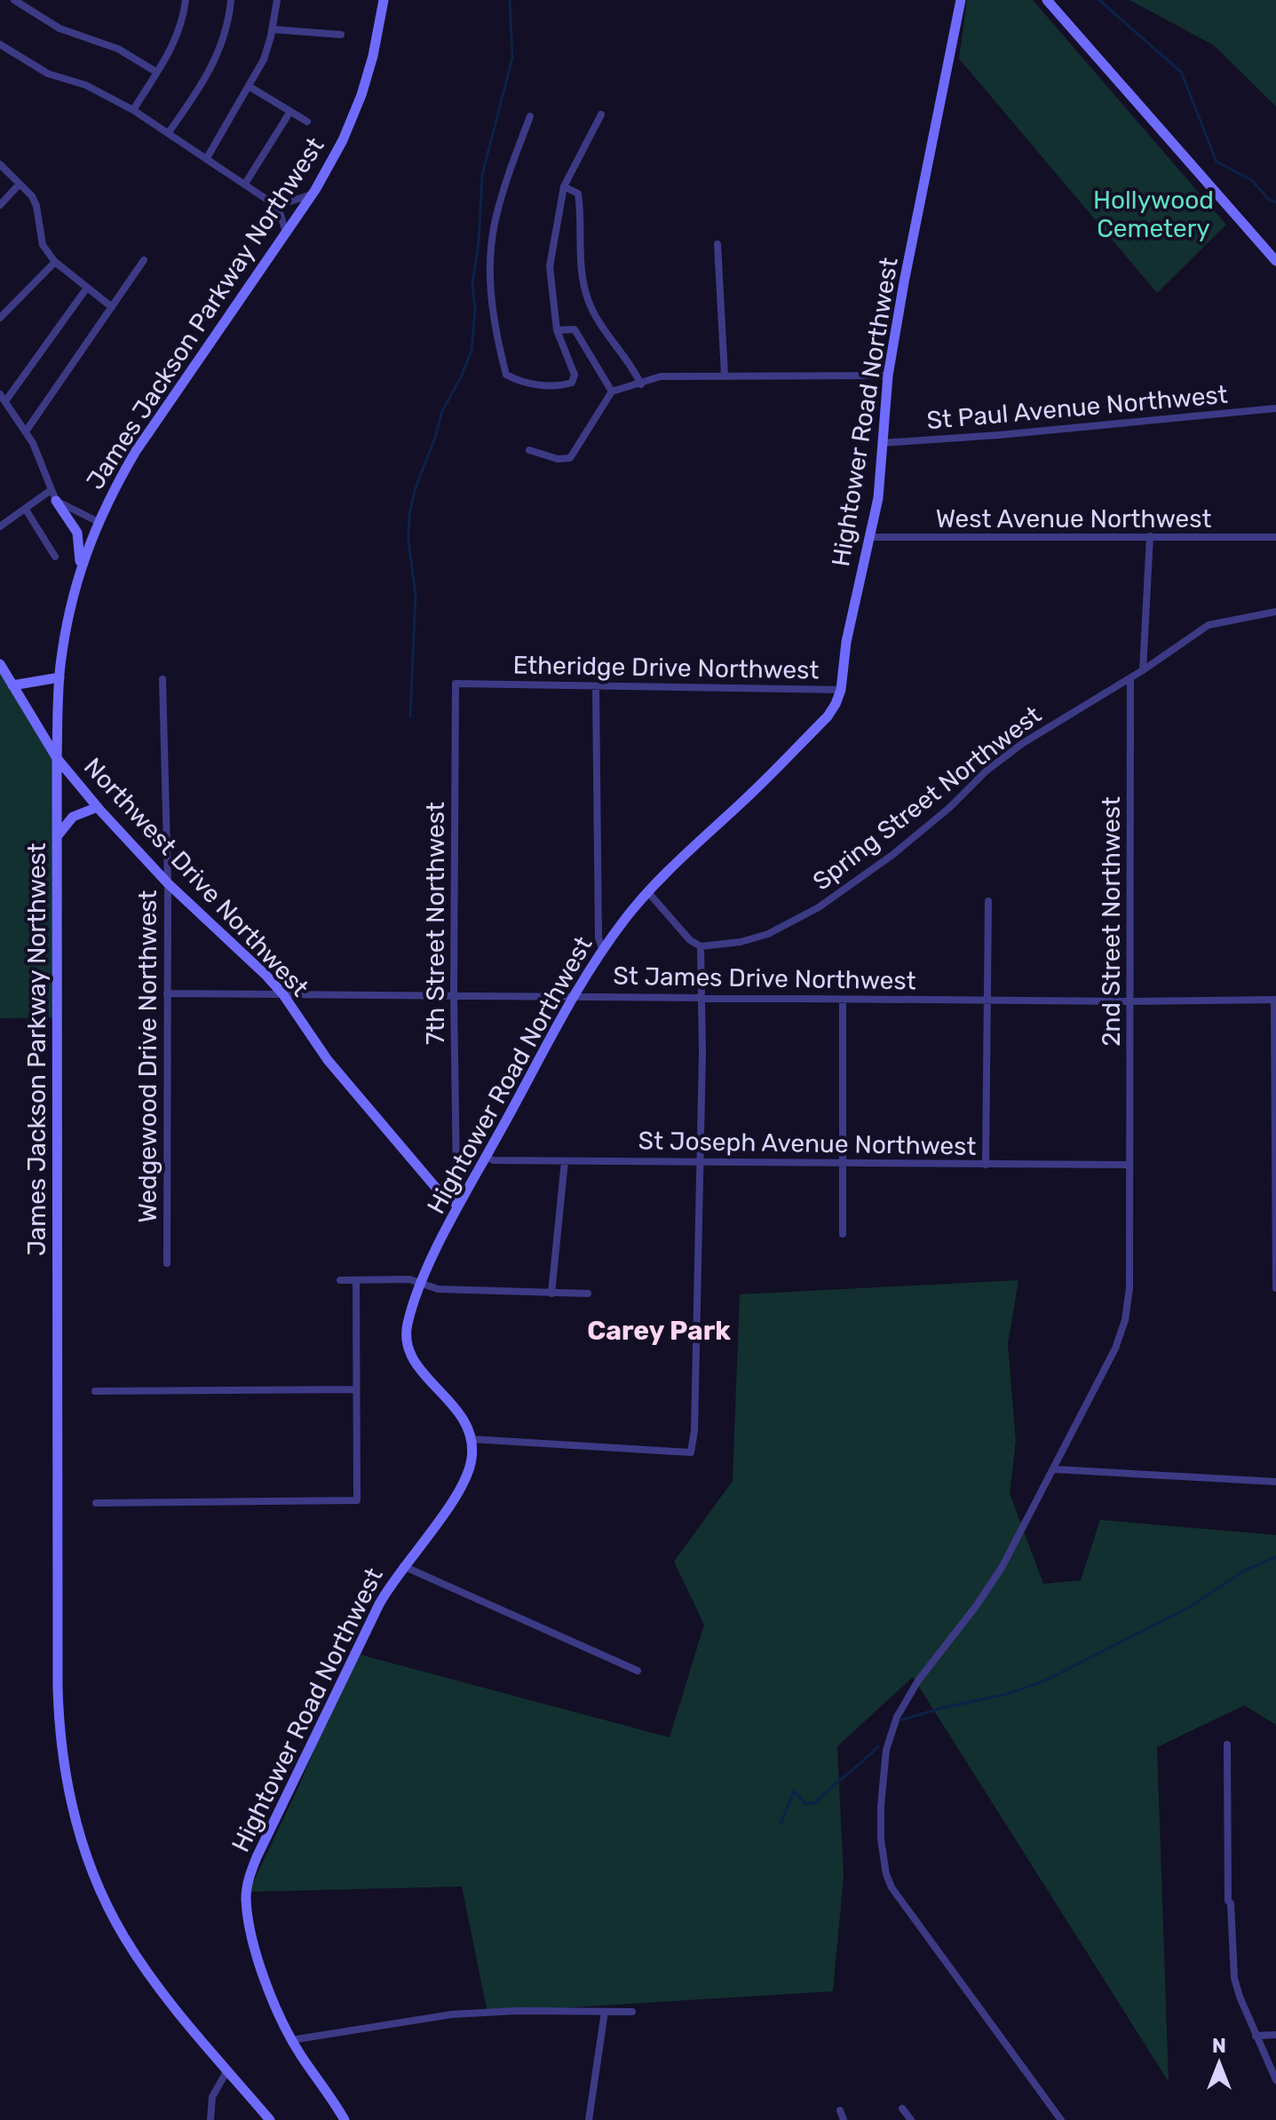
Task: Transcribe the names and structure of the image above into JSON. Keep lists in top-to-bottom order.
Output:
{
  "streets": {
    "street": [
      "James Jackson Parkway Northwest",
      "St Paul Avenue Northwest",
      "Hightower Road Northwest",
      "West Avenue Northwest",
      "Etheridge Drive Northwest",
      "Spring Street Northwest",
      "Northwest Drive Northwest",
      "2nd Street Northwest",
      "7th Street Northwest",
      "St James Drive Northwest",
      "Wedgewood Drive Northwest",
      "St Joseph Avenue Northwest"
    ]
  },
  "crossings": [
    ["James Jackson Parkway Northwest", "Northwest Drive Northwest"],
    ["St Paul Avenue Northwest", "Hightower Road Northwest"],
    ["Hightower Road Northwest", "West Avenue Northwest"],
    ["Hightower Road Northwest", "Etheridge Drive Northwest"],
    ["Hightower Road Northwest", "Northwest Drive Northwest"],
    ["Hightower Road Northwest", "7th Street Northwest"],
    ["Hightower Road Northwest", "St James Drive Northwest"],
    ["Hightower Road Northwest", "St Joseph Avenue Northwest"],
    ["Etheridge Drive Northwest", "7th Street Northwest"],
    ["Spring Street Northwest", "2nd Street Northwest"],
    ["Northwest Drive Northwest", "St James Drive Northwest"],
    ["Northwest Drive Northwest", "Wedgewood Drive Northwest"],
    ["2nd Street Northwest", "St James Drive Northwest"],
    ["2nd Street Northwest", "St Joseph Avenue Northwest"],
    ["7th Street Northwest", "St James Drive Northwest"],
    ["St James Drive Northwest", "Wedgewood Drive Northwest"]
  ],
  "districts": ["Carey Park"],
  "parks": ["Hollywood Cemetery"],
  "north": "top"
}
